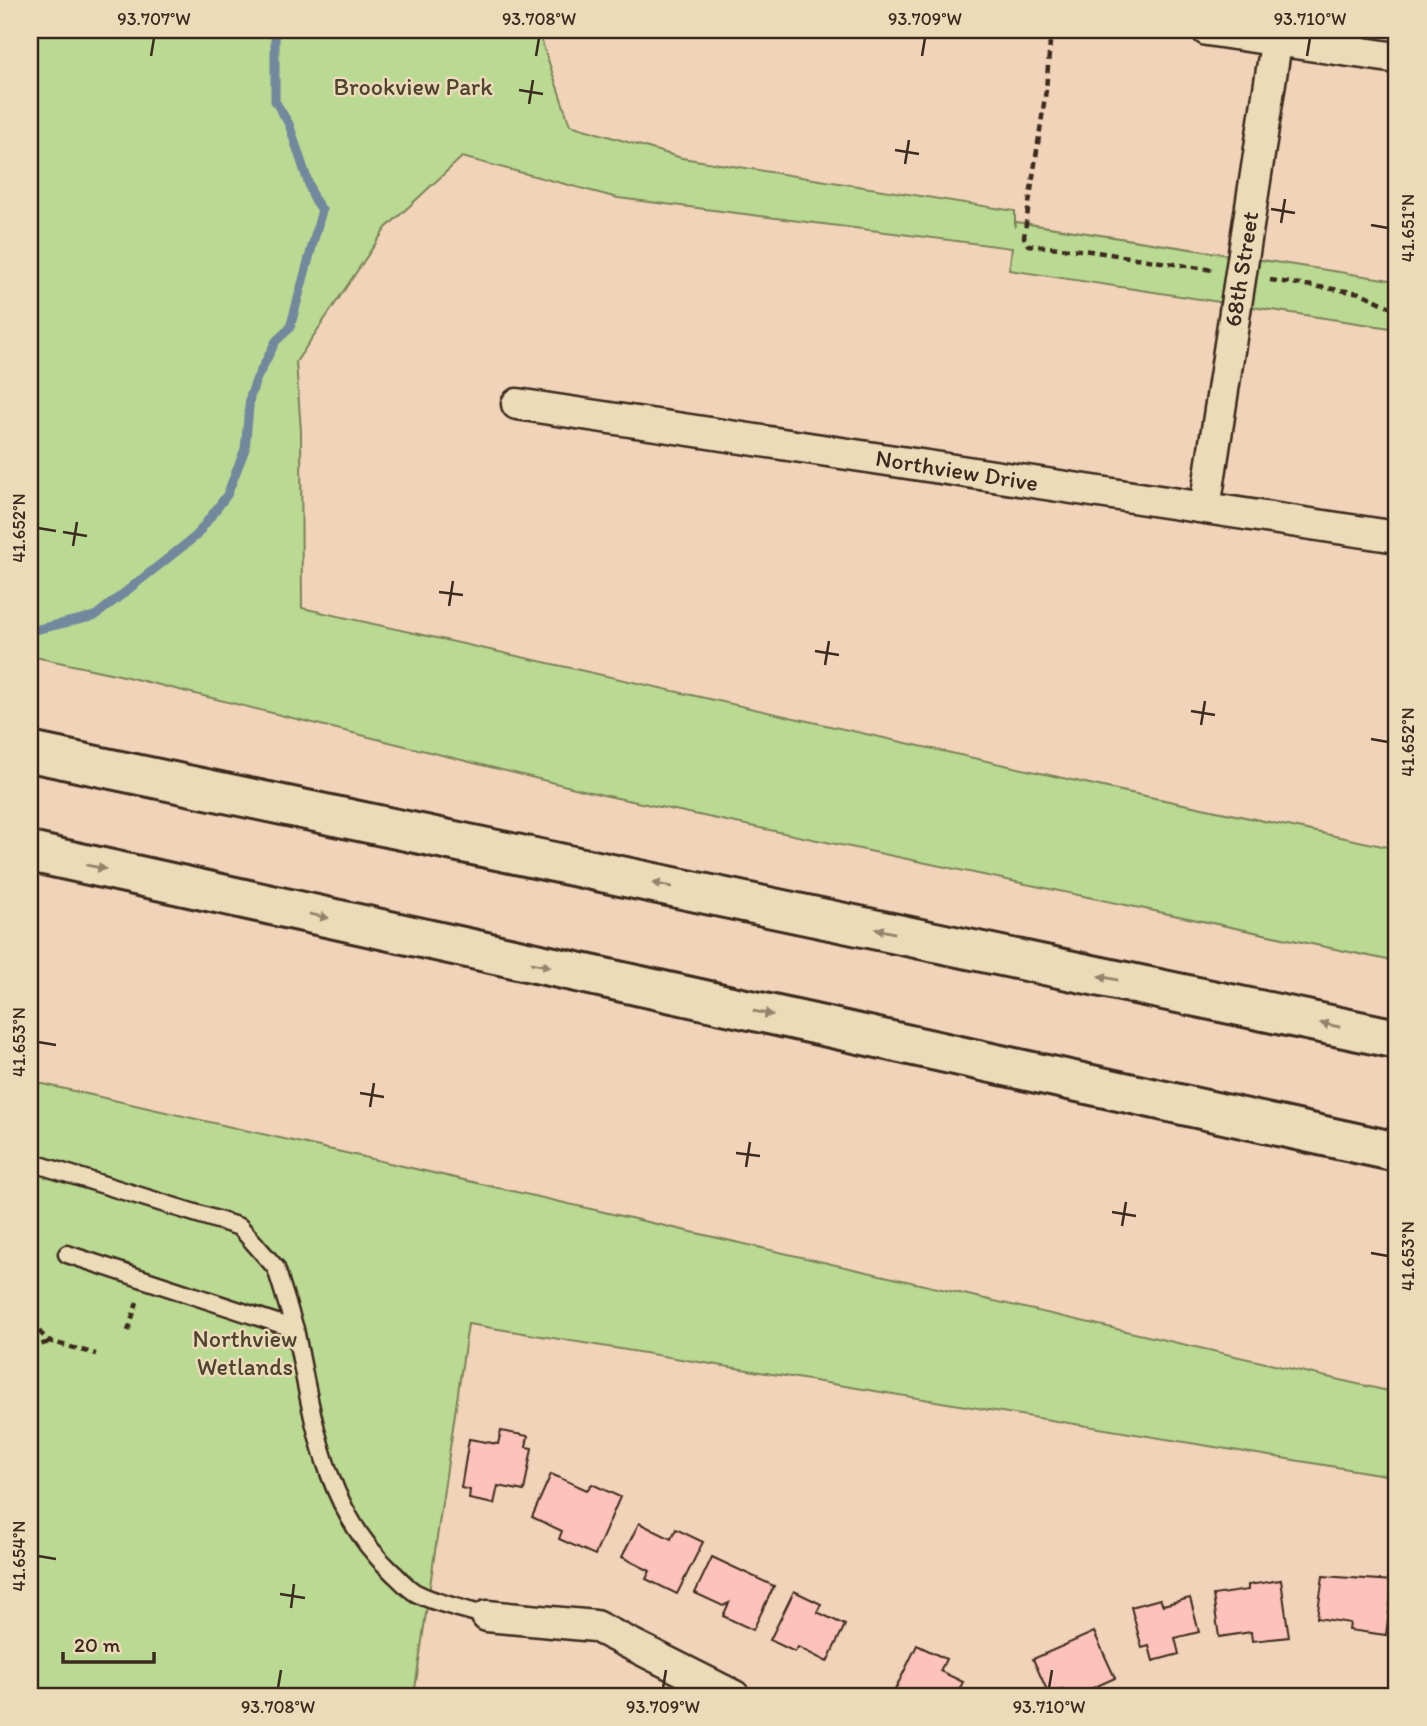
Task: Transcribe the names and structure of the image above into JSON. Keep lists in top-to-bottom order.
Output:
{
  "streets": {
    "street": ["68th Street", "Northview Drive"]
  },
  "crossings": [
    ["68th Street", "Northview Drive"]
  ],
  "parks": ["Brookview Park", "Northview Wetlands"],
  "scale_bar": "20 m",
  "coordinates": [
    "93.707°W",
    "93.708°W",
    "93.709°W",
    "93.710°W",
    "41.651°N",
    "41.652°N",
    "41.653°N",
    "41.654°N"
  ]
}
